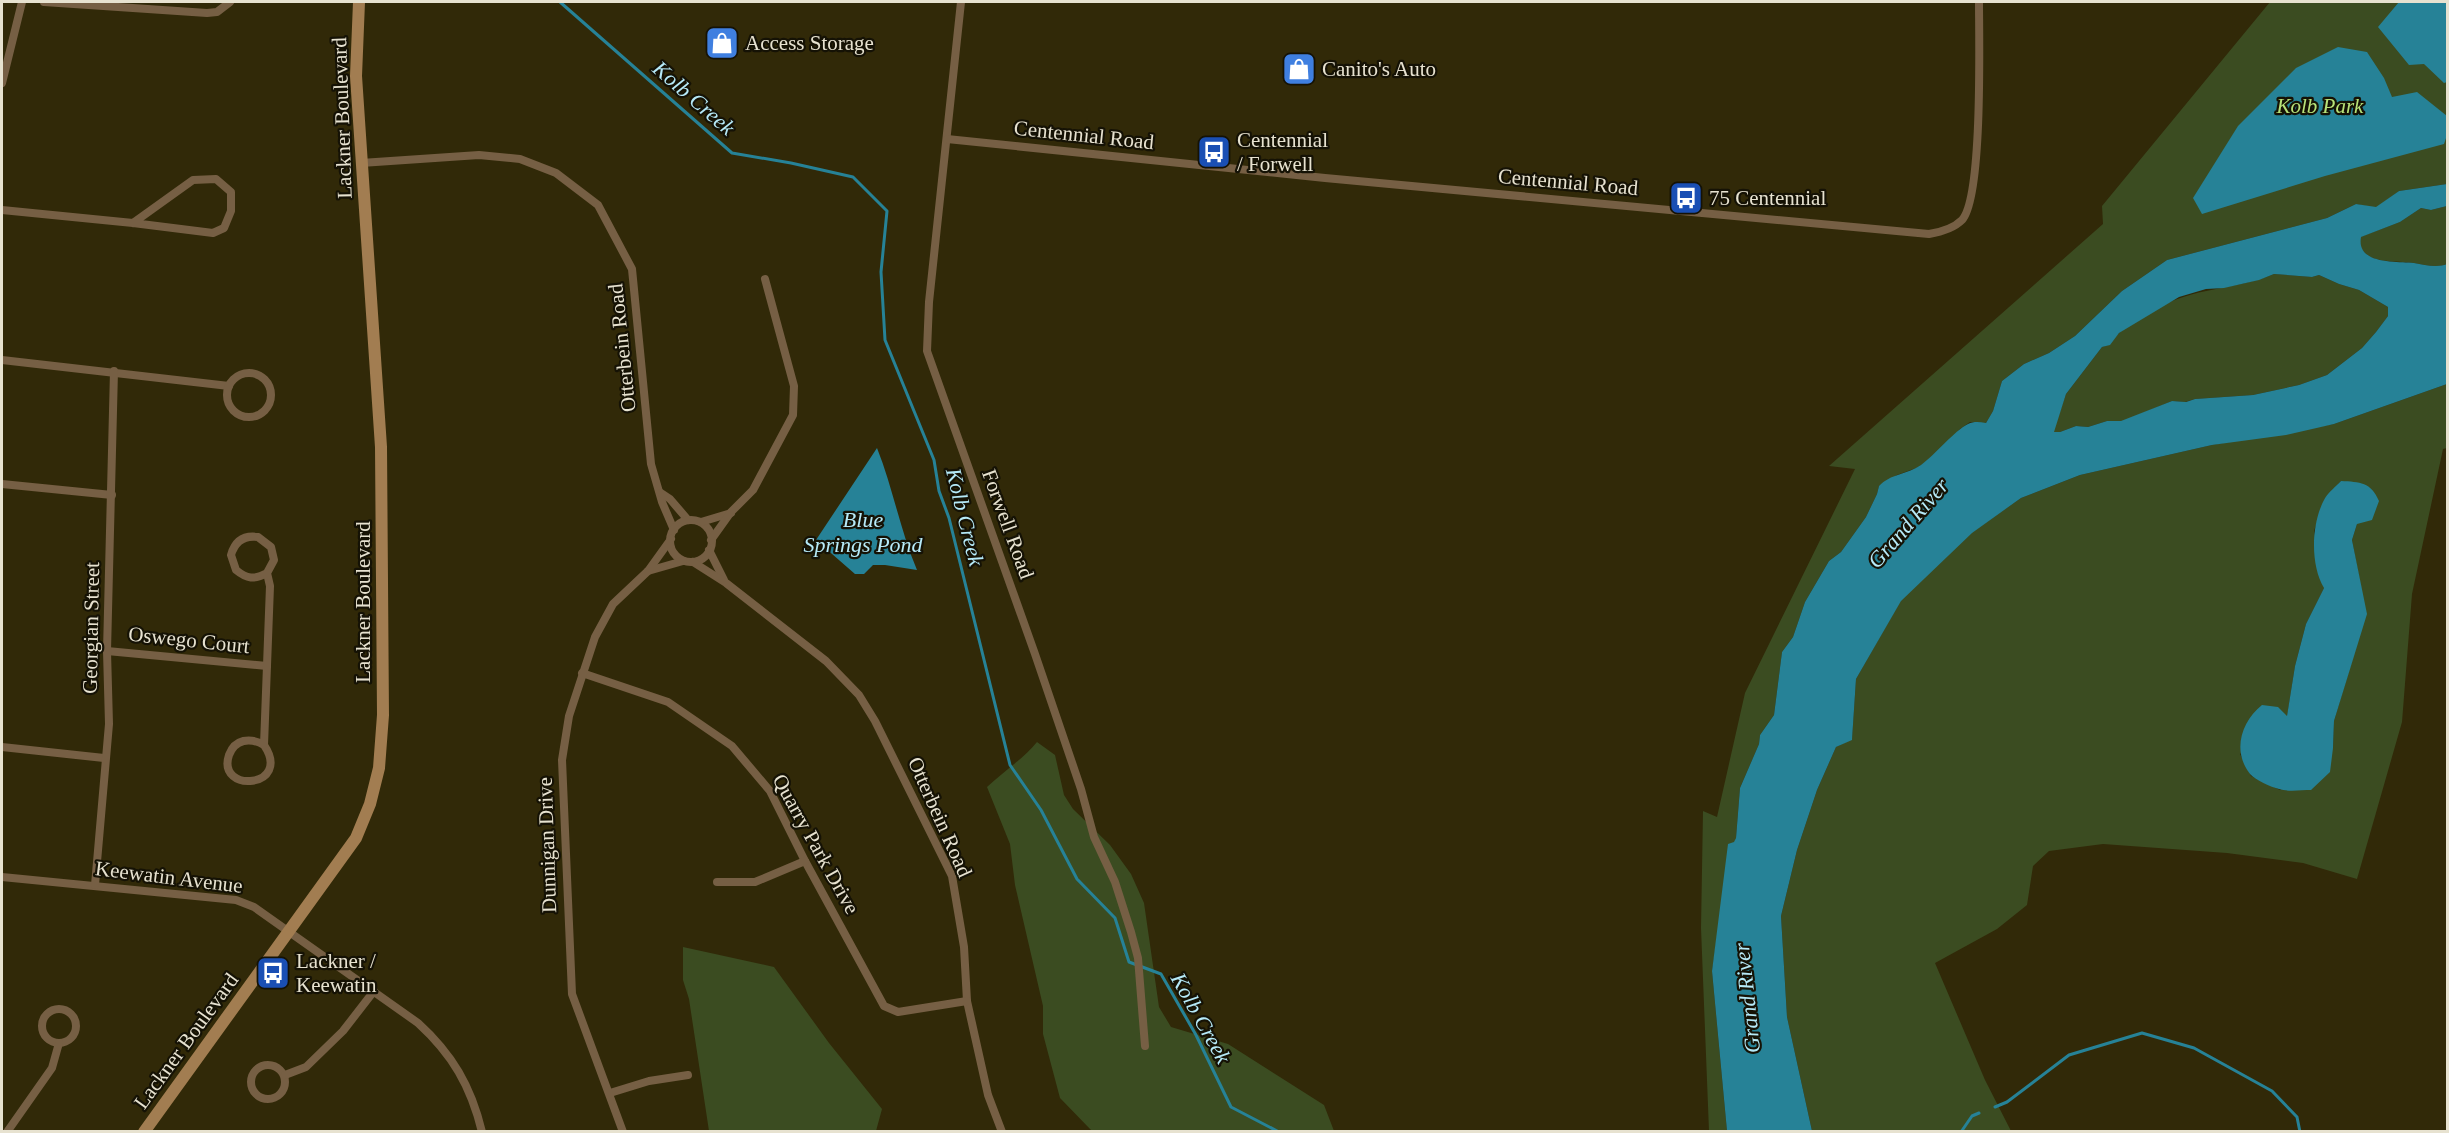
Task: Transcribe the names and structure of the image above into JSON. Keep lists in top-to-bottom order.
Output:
{
  "streets": {
    "main road": ["Lackner Boulevard"],
    "street": [
      "Centennial Road",
      "Otterbein Road",
      "Forwell Road",
      "Georgian Street",
      "Oswego Court",
      "Quarry Park Drive",
      "Dunnigan Drive",
      "Keewatin Avenue"
    ]
  },
  "crossings": [
    ["Lackner Boulevard", "Otterbein Road"],
    ["Lackner Boulevard", "Keewatin Avenue"],
    ["Centennial Road", "Forwell Road"],
    ["Otterbein Road", "Quarry Park Drive"],
    ["Otterbein Road", "Dunnigan Drive"],
    ["Georgian Street", "Oswego Court"],
    ["Georgian Street", "Keewatin Avenue"],
    ["Quarry Park Drive", "Dunnigan Drive"]
  ],
  "water": ["Kolb Creek", "Blue Springs Pond", "Grand River"],
  "parks": ["Kolb Park"],
  "places": {
    "shop": ["Access Storage", "Canito's Auto"],
    "bus stop": ["Centennial / Forwell", "75 Centennial", "Lackner / Keewatin"]
  }
}
